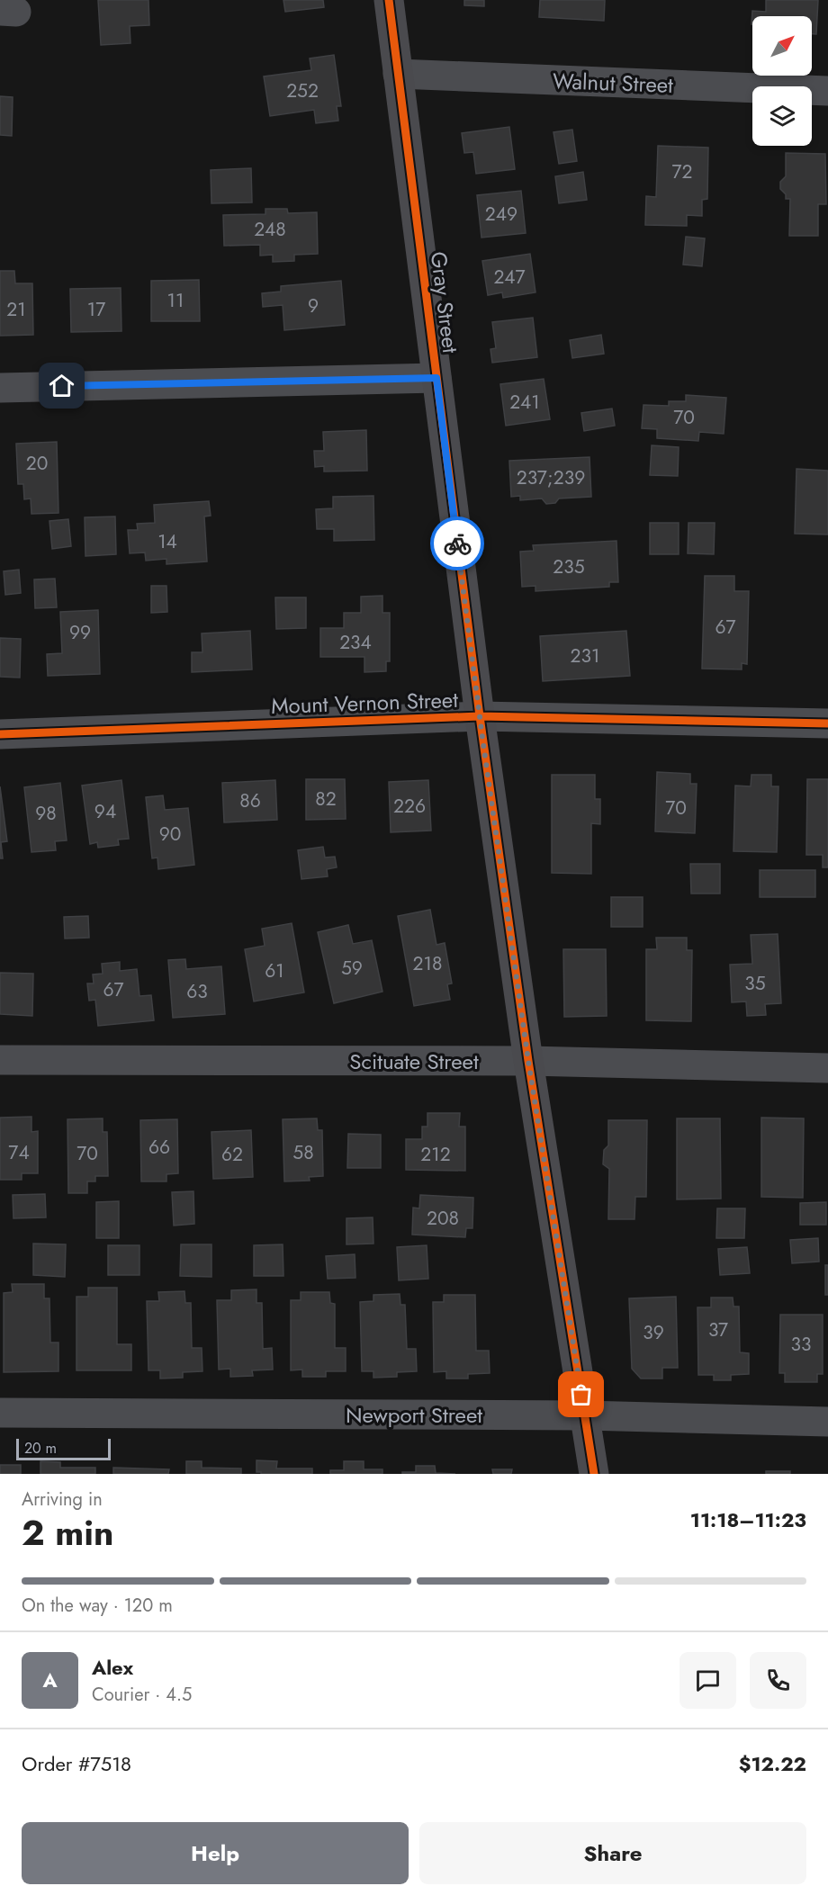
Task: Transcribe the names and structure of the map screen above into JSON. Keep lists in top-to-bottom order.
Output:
{
  "streets": {
    "street": [
      "Walnut Street",
      "Gray Street",
      "Mount Vernon Street",
      "Scituate Street",
      "Newport Street"
    ]
  },
  "crossings": [
    ["Walnut Street", "Gray Street"],
    ["Gray Street", "Mount Vernon Street"],
    ["Gray Street", "Scituate Street"],
    ["Gray Street", "Newport Street"]
  ],
  "house_numbers": [
    "252",
    "72",
    "249",
    "248",
    "247",
    "11",
    "9",
    "21",
    "17",
    "241",
    "70",
    "20",
    "237;239",
    "14",
    "235",
    "67",
    "99",
    "234",
    "231",
    "82",
    "86",
    "226",
    "70",
    "94",
    "98",
    "90",
    "218",
    "59",
    "61",
    "35",
    "67",
    "63",
    "66",
    "74",
    "58",
    "70",
    "62",
    "212",
    "208",
    "37",
    "39",
    "33"
  ],
  "scale_bar": "20 m",
  "north": "top right",
  "page": {
    "scale": "20 m",
    "heading": ["2 min", "Arriving in", "11:18–11:23"],
    "panel": [
      "Alex",
      "Courier · 4.5",
      "Order #7518",
      "$12.22"
    ],
    "bar": "On the way · 120 m",
    "round": "A",
    "buttons": ["Help", "Share"]
  }
}
